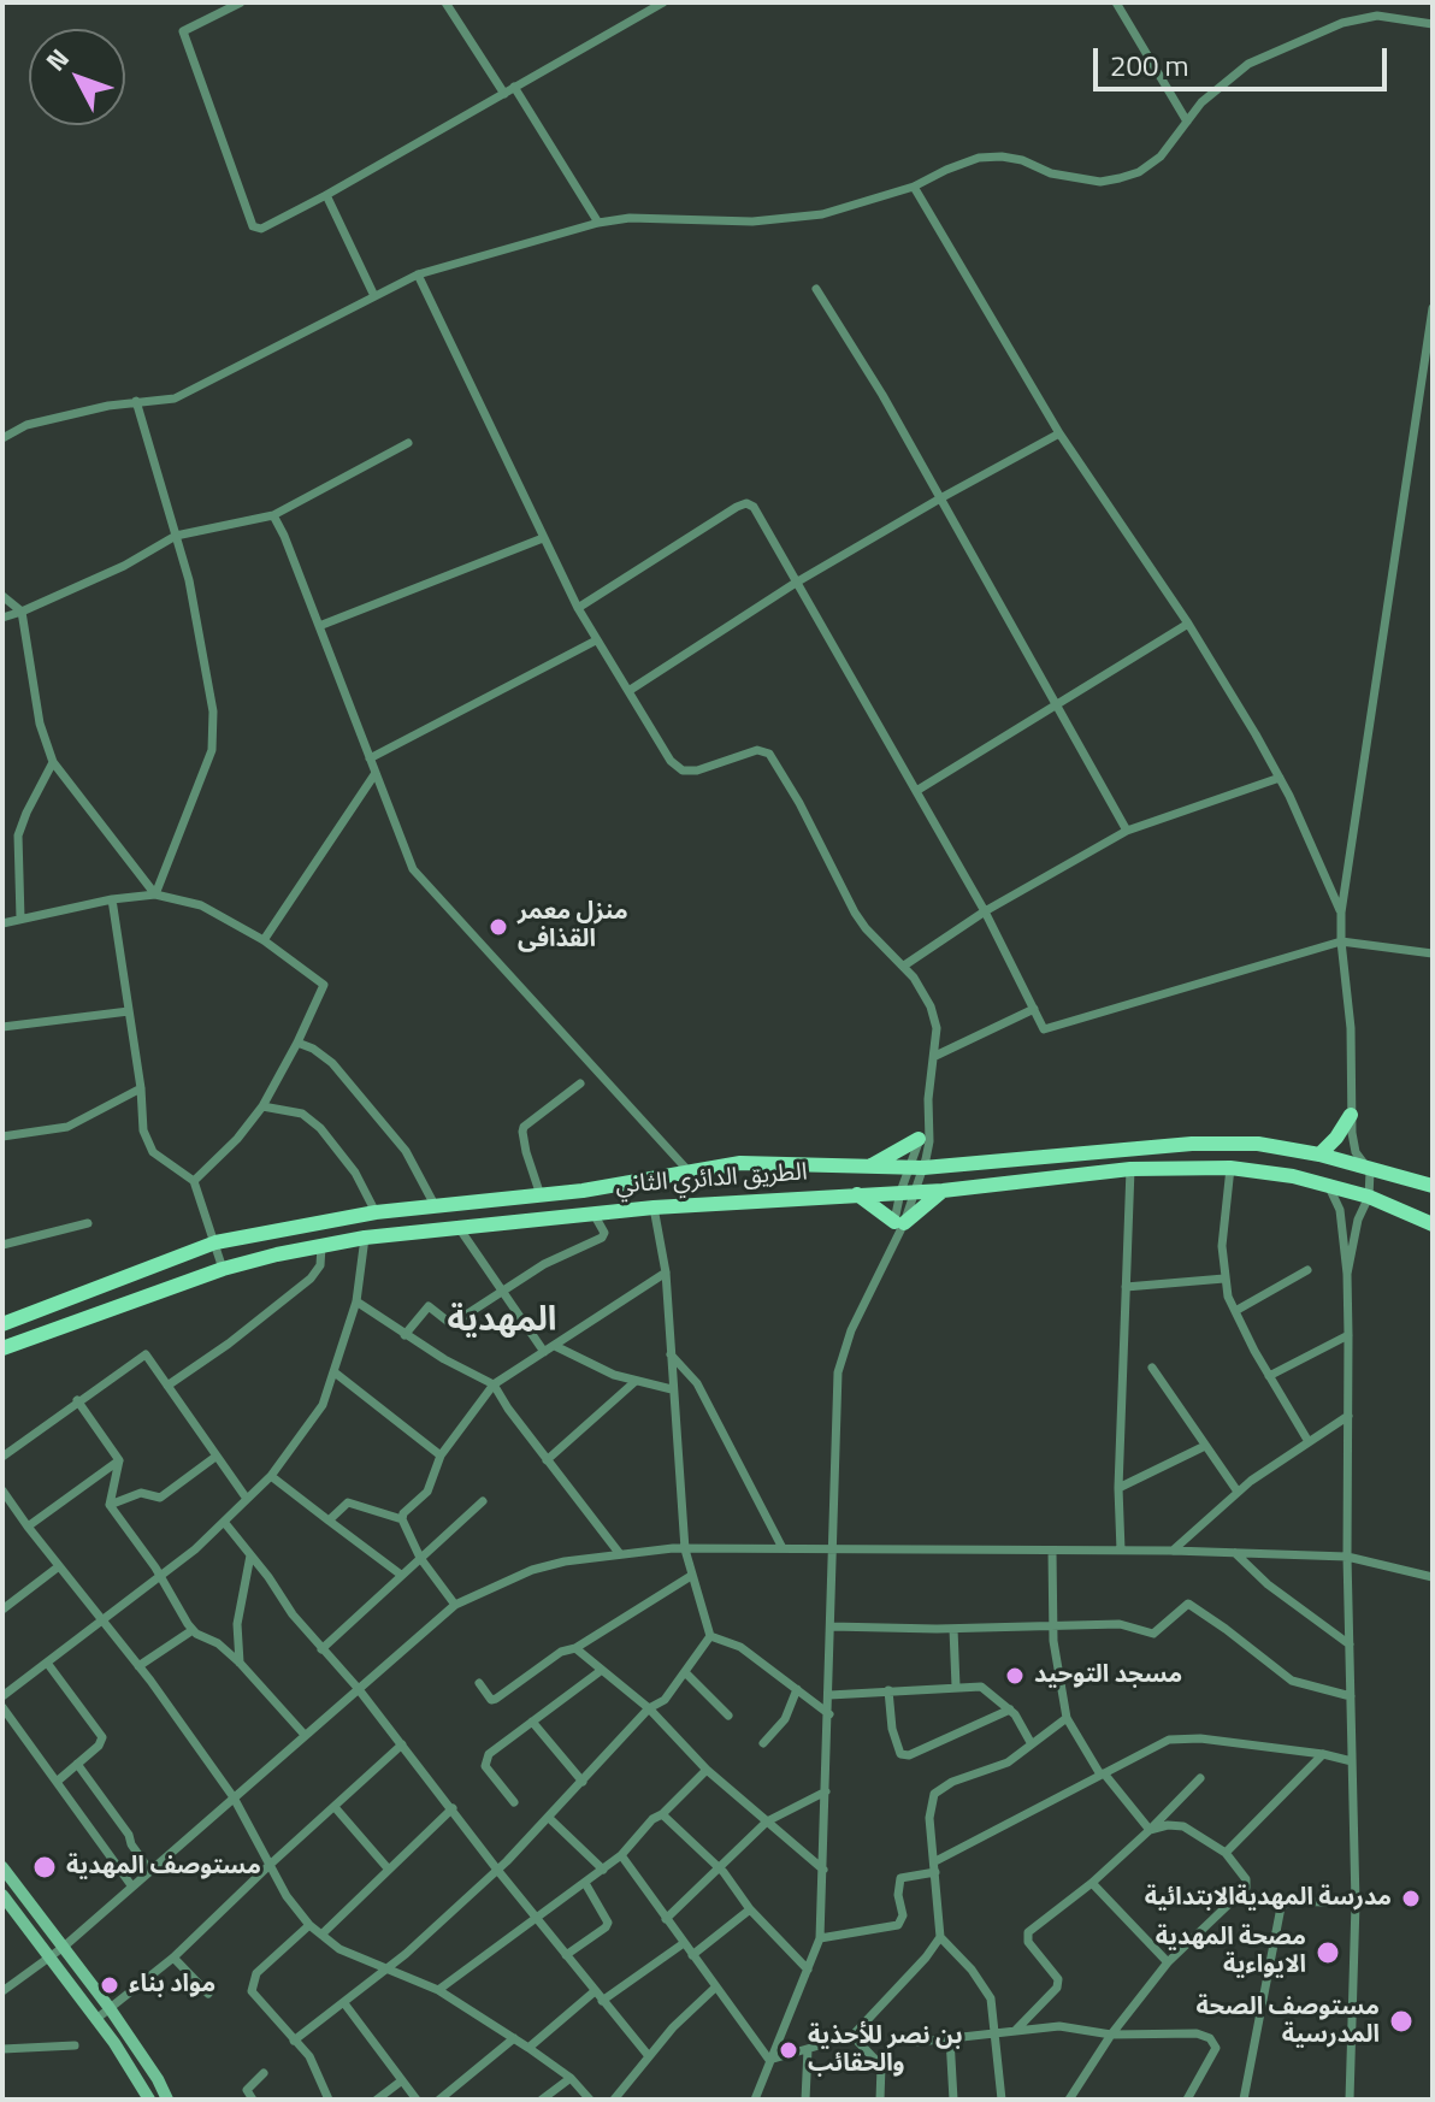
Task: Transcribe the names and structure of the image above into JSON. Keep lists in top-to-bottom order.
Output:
{
  "streets": {
    "main road": ["الطريق الدائري الثاني"]
  },
  "districts": ["المهدية"],
  "places": [
    "منزل معمر القذافى",
    "مسجد التوحيد",
    "مستوصف المهدية",
    "مدرسة المهديةالابتدائية",
    "مصحة المهدية الايواءية",
    "مواد بناء",
    "مستوصف الصحة المدرسية",
    "بن نصر للأحذية والحقائب"
  ],
  "scale_bar": "200 m",
  "north": "top left"
}
